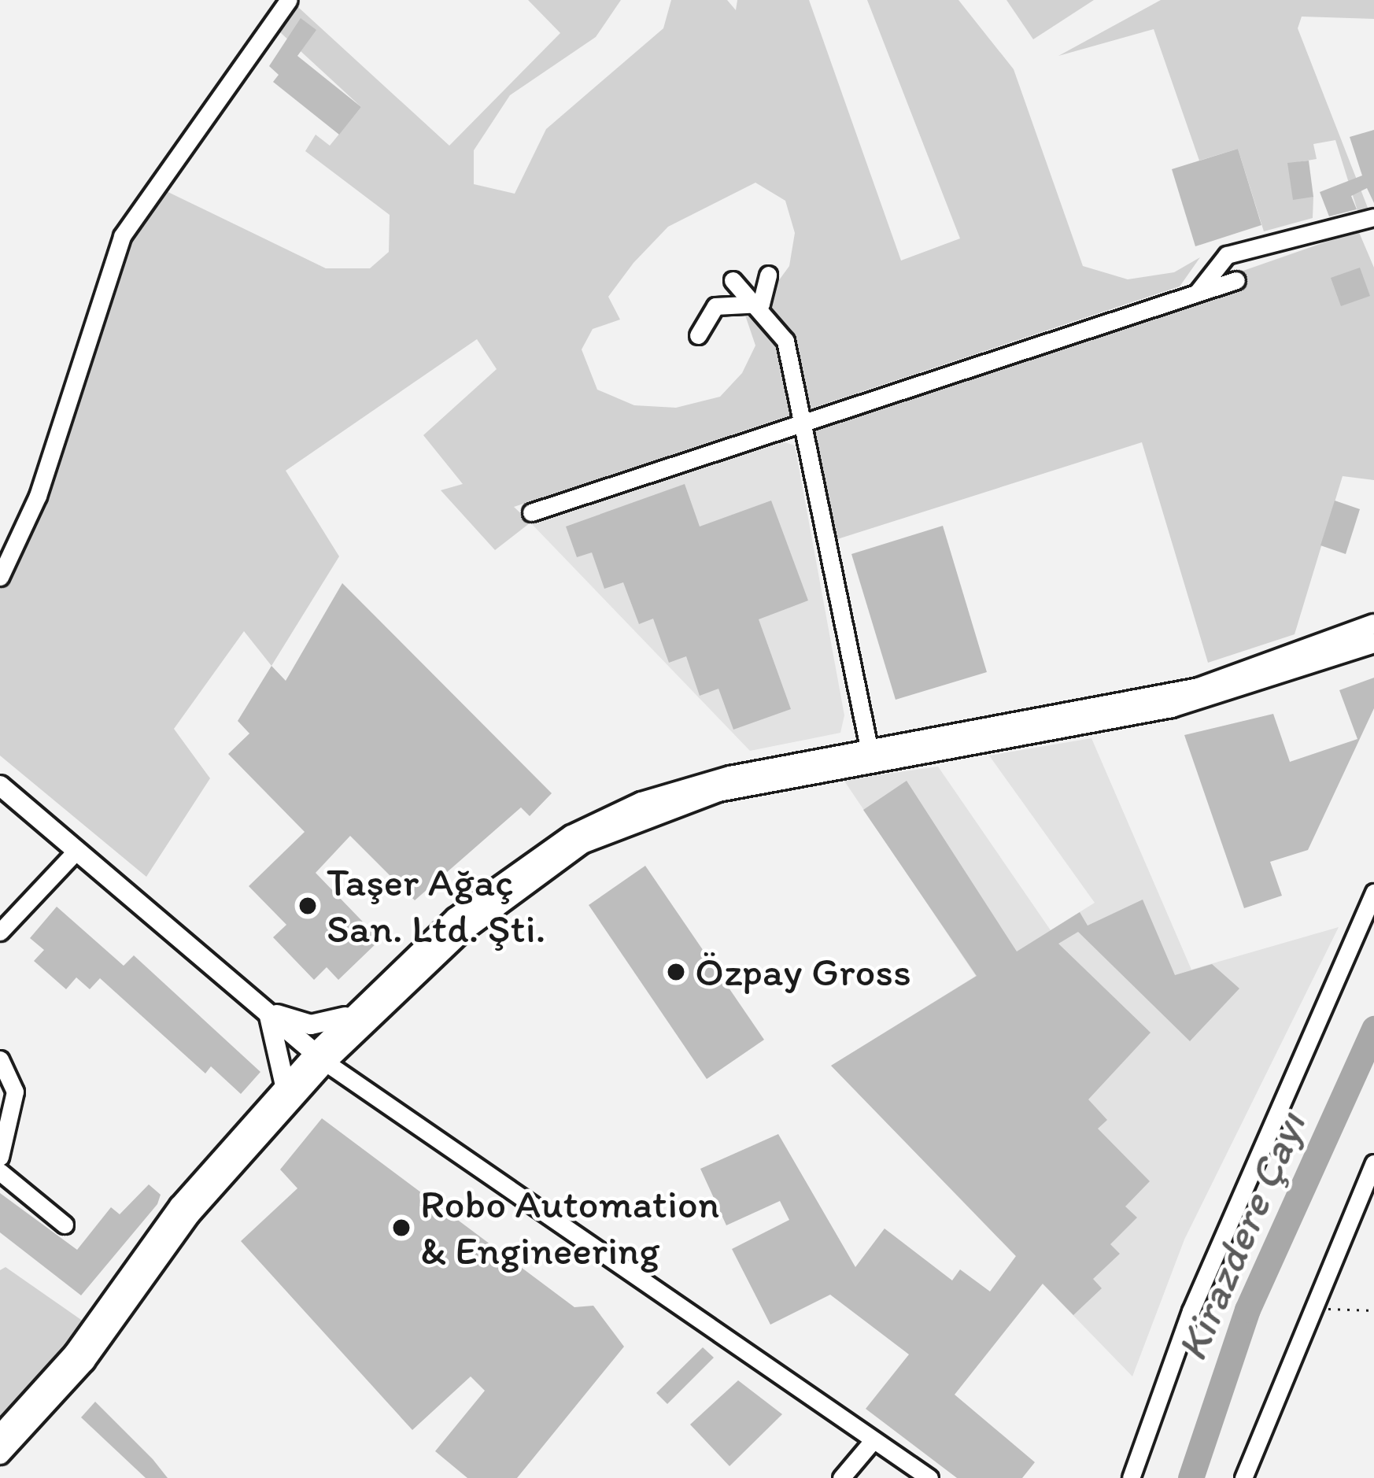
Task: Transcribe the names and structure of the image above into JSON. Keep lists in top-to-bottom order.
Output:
{
  "water": ["Kirazdere Çayı"],
  "places": ["Taşer Ağaç San. Ltd. Şti.", "Özpay Gross", "Robo Automation & Engineering"]
}
